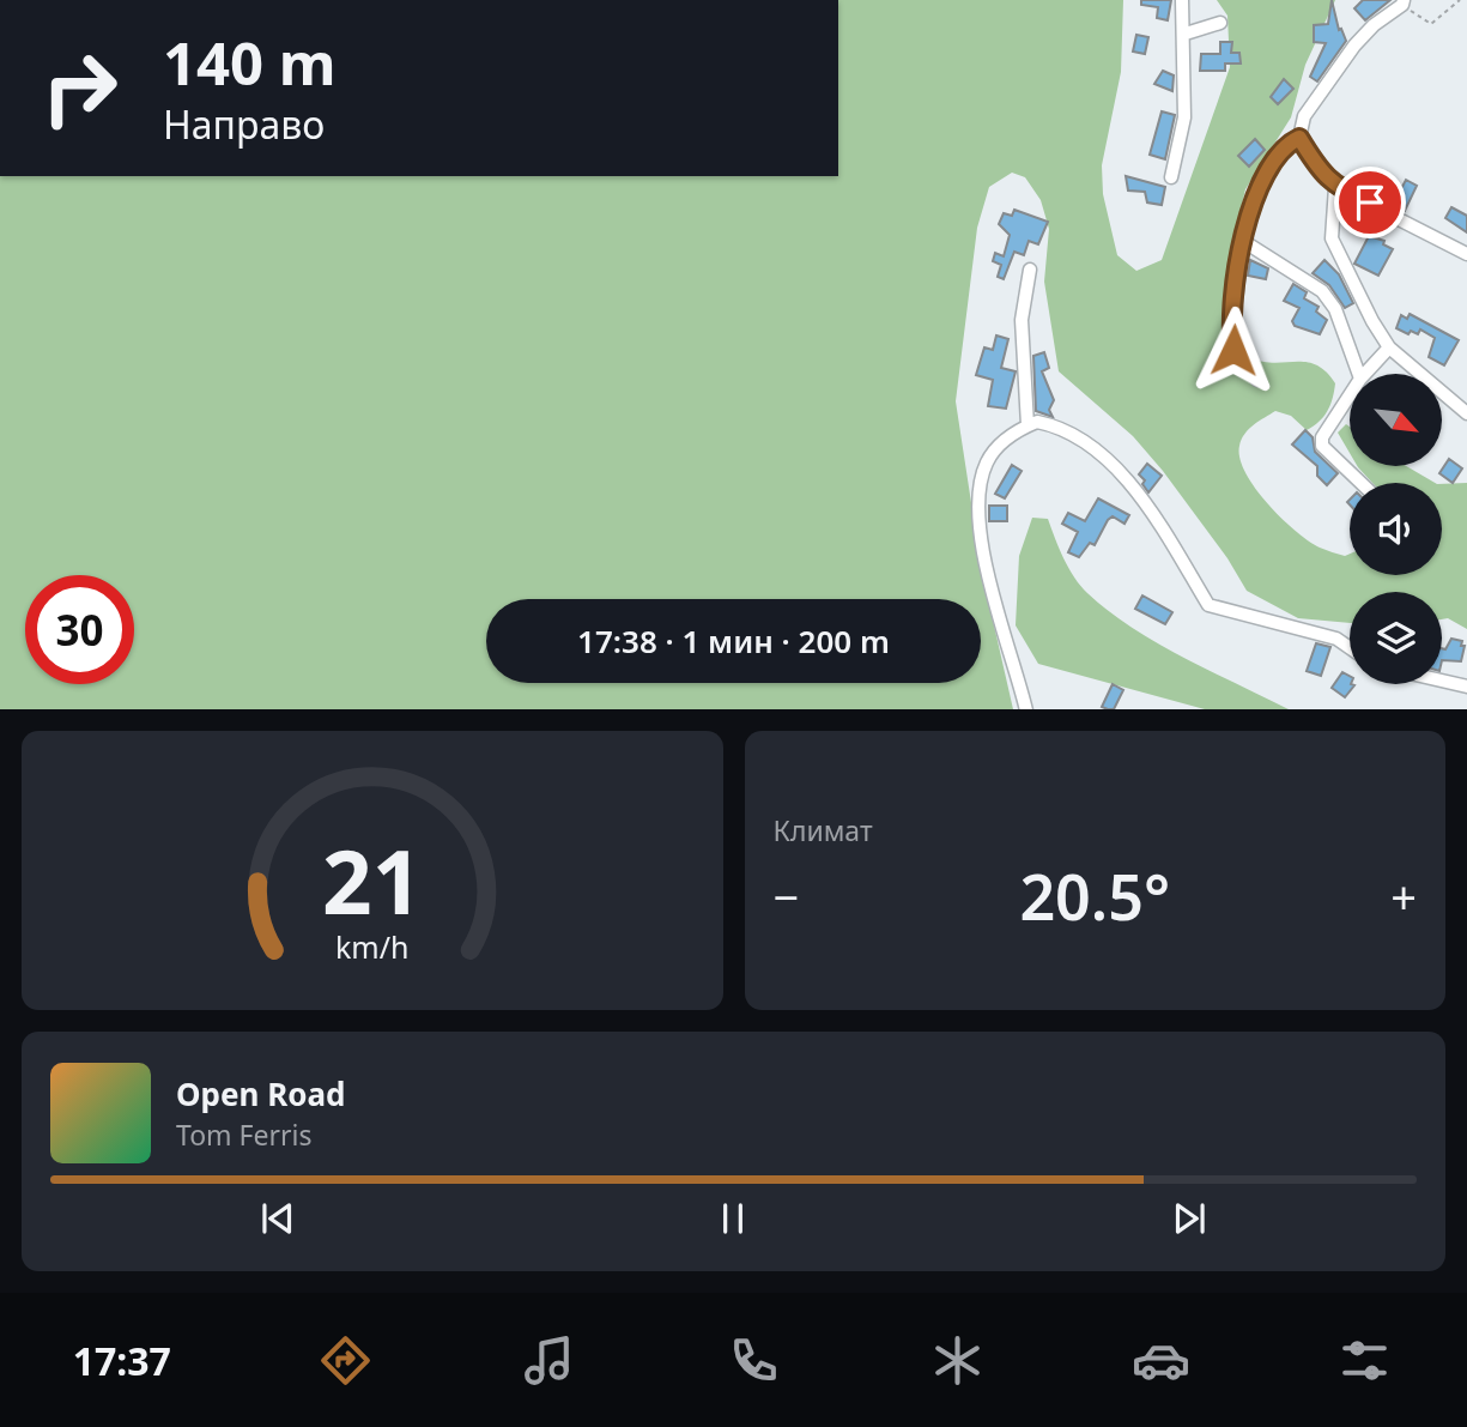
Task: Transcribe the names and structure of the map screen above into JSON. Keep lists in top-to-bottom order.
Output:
{
  "north": "bottom right",
  "page": {
    "turn": ["140 m", "Направо"],
    "limit": "30",
    "trip": "17:38 · 1 мин · 200 m",
    "tile": "Климат",
    "heat": ["−", "20.5°", "+"],
    "song": ["Open Road", "Tom Ferris"],
    "tabs": "17:37",
    "gauge": ["21", "km/h"]
  }
}
